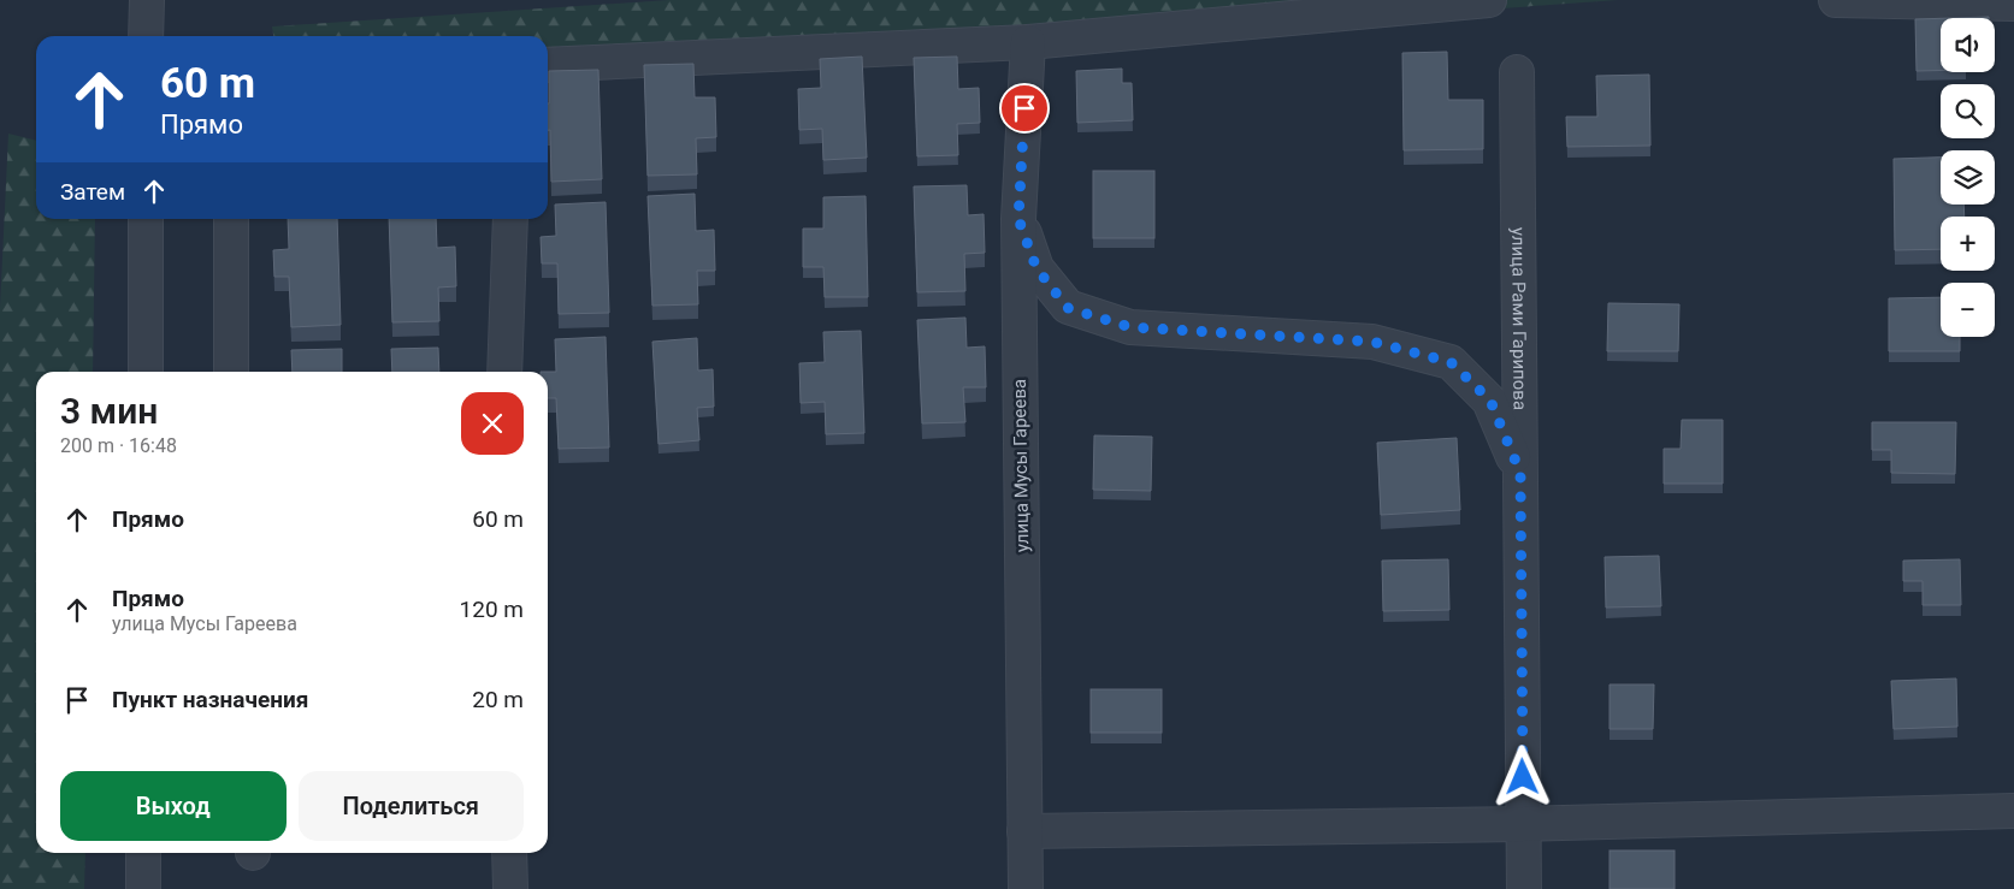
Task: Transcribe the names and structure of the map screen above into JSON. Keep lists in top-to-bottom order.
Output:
{
  "streets": {
    "street": ["улица Рами Гарипова", "улица Мусы Гареева"]
  },
  "page": {
    "map_buttons": ["+", "−"],
    "turn": ["60 m", "Прямо"],
    "then": "Затем",
    "heading": ["3 мин", "200 m · 16:48"],
    "list": [
      {
        "name": "Прямо",
        "value": "60 m"
      },
      {
        "name": "Прямо",
        "note": "улица Мусы Гареева",
        "value": "120 m"
      },
      {
        "name": "Пункт назначения",
        "value": "20 m"
      }
    ],
    "buttons": ["Выход", "Поделиться"]
  }
}
